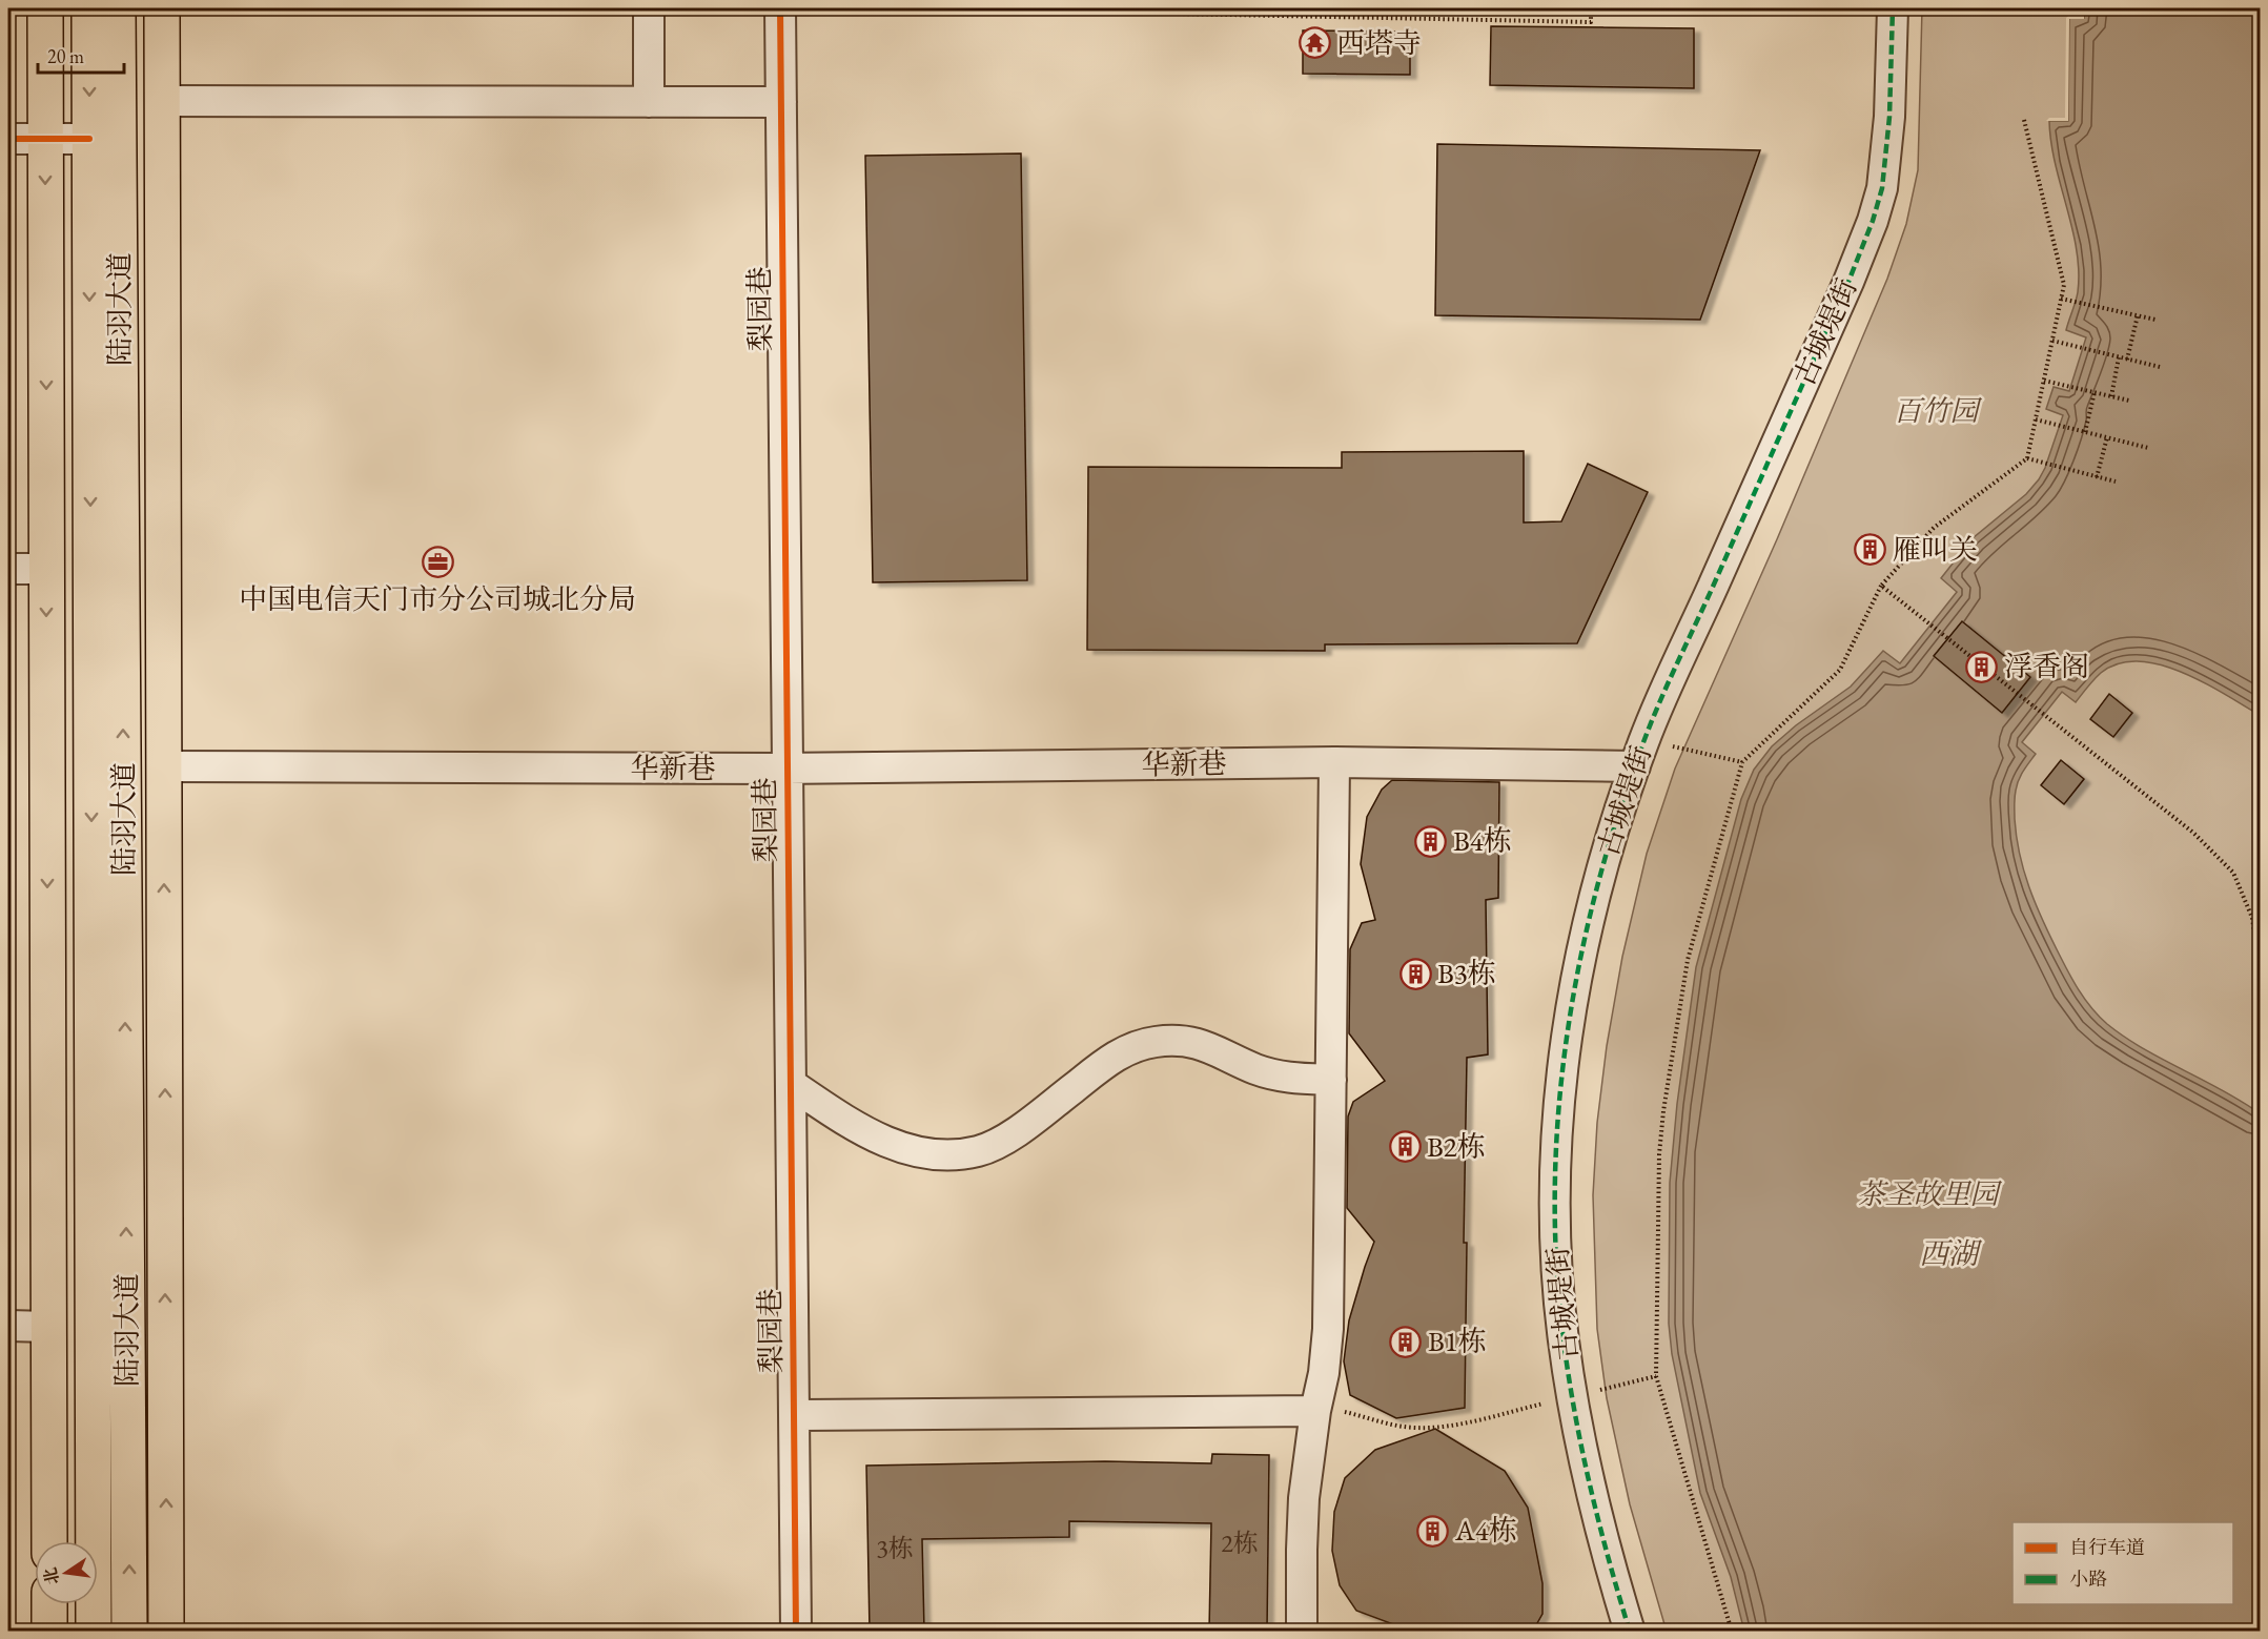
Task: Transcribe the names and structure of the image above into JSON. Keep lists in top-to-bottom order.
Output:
{
  "streets": {
    "main road": ["陆羽大道"],
    "street": ["梨园巷", "古城堤街", "华新巷"]
  },
  "crossings": [
    ["梨园巷", "华新巷"],
    ["古城堤街", "华新巷"]
  ],
  "water": ["西湖"],
  "parks": ["百竹园", "茶圣故里园"],
  "places": {
    "temple": ["西塔寺"],
    "building": [
      "雁叫关",
      "浮香阁",
      "B4栋",
      "B3栋",
      "B2栋",
      "B1栋",
      "A4栋"
    ],
    "office": ["中国电信天门市分公司城北分局"]
  },
  "house_numbers": ["2栋", "3栋"],
  "legend": ["自行车道", "小路"],
  "scale_bar": "20 m",
  "north": "left"
}
